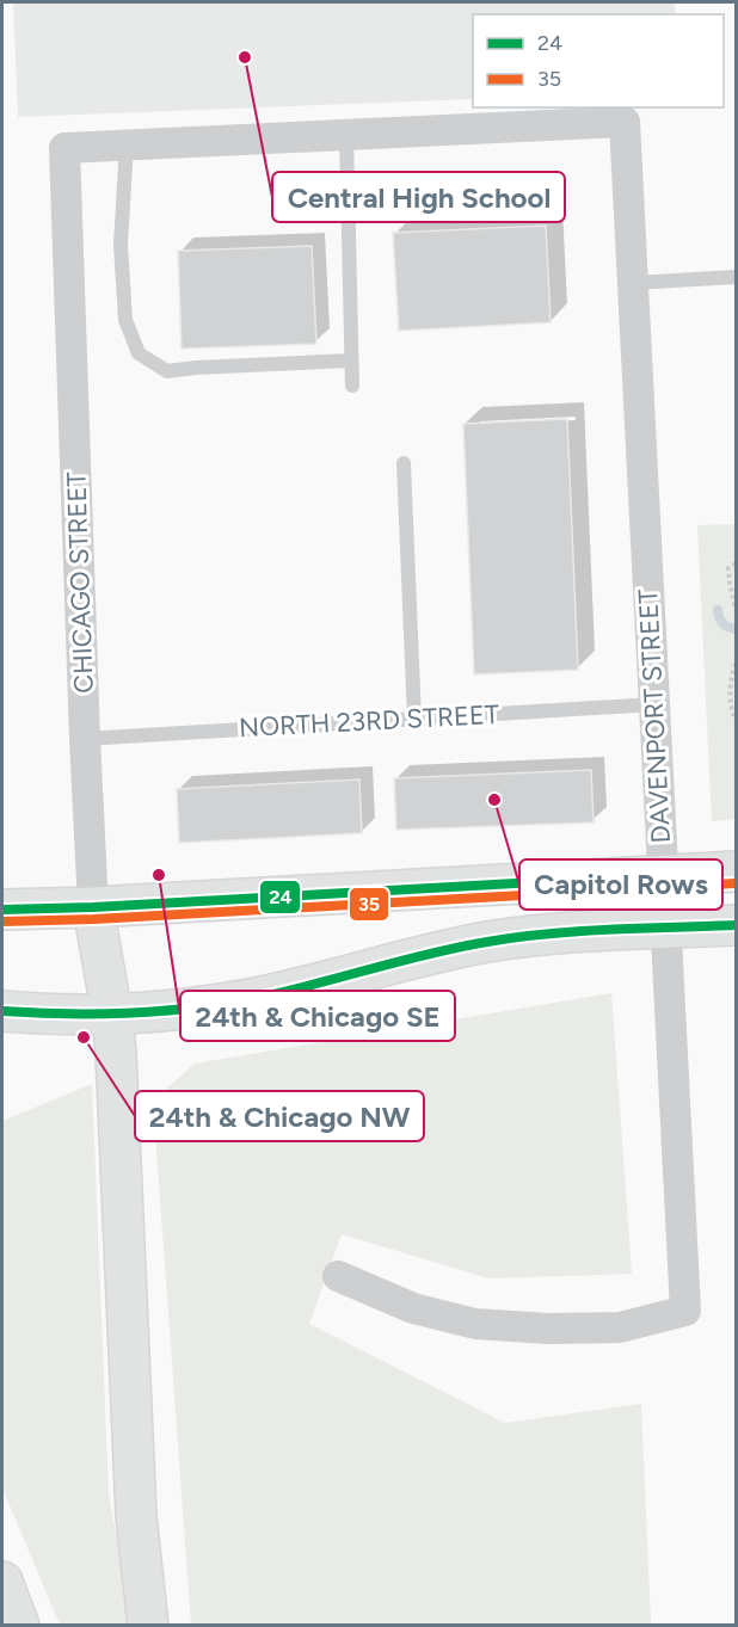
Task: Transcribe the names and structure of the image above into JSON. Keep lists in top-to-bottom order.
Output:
{
  "streets": {
    "main road": ["CHICAGO STREET"],
    "street": ["DAVENPORT STREET"],
    "lane": ["NORTH 23RD STREET"]
  },
  "crossings": [
    ["CHICAGO STREET", "NORTH 23RD STREET"],
    ["DAVENPORT STREET", "NORTH 23RD STREET"]
  ],
  "places": [
    "Central High School",
    "Capitol Rows",
    "24th & Chicago SE",
    "24th & Chicago NW"
  ],
  "lines": ["transit line 24", "transit line 35"],
  "legend": ["24", "35"]
}
